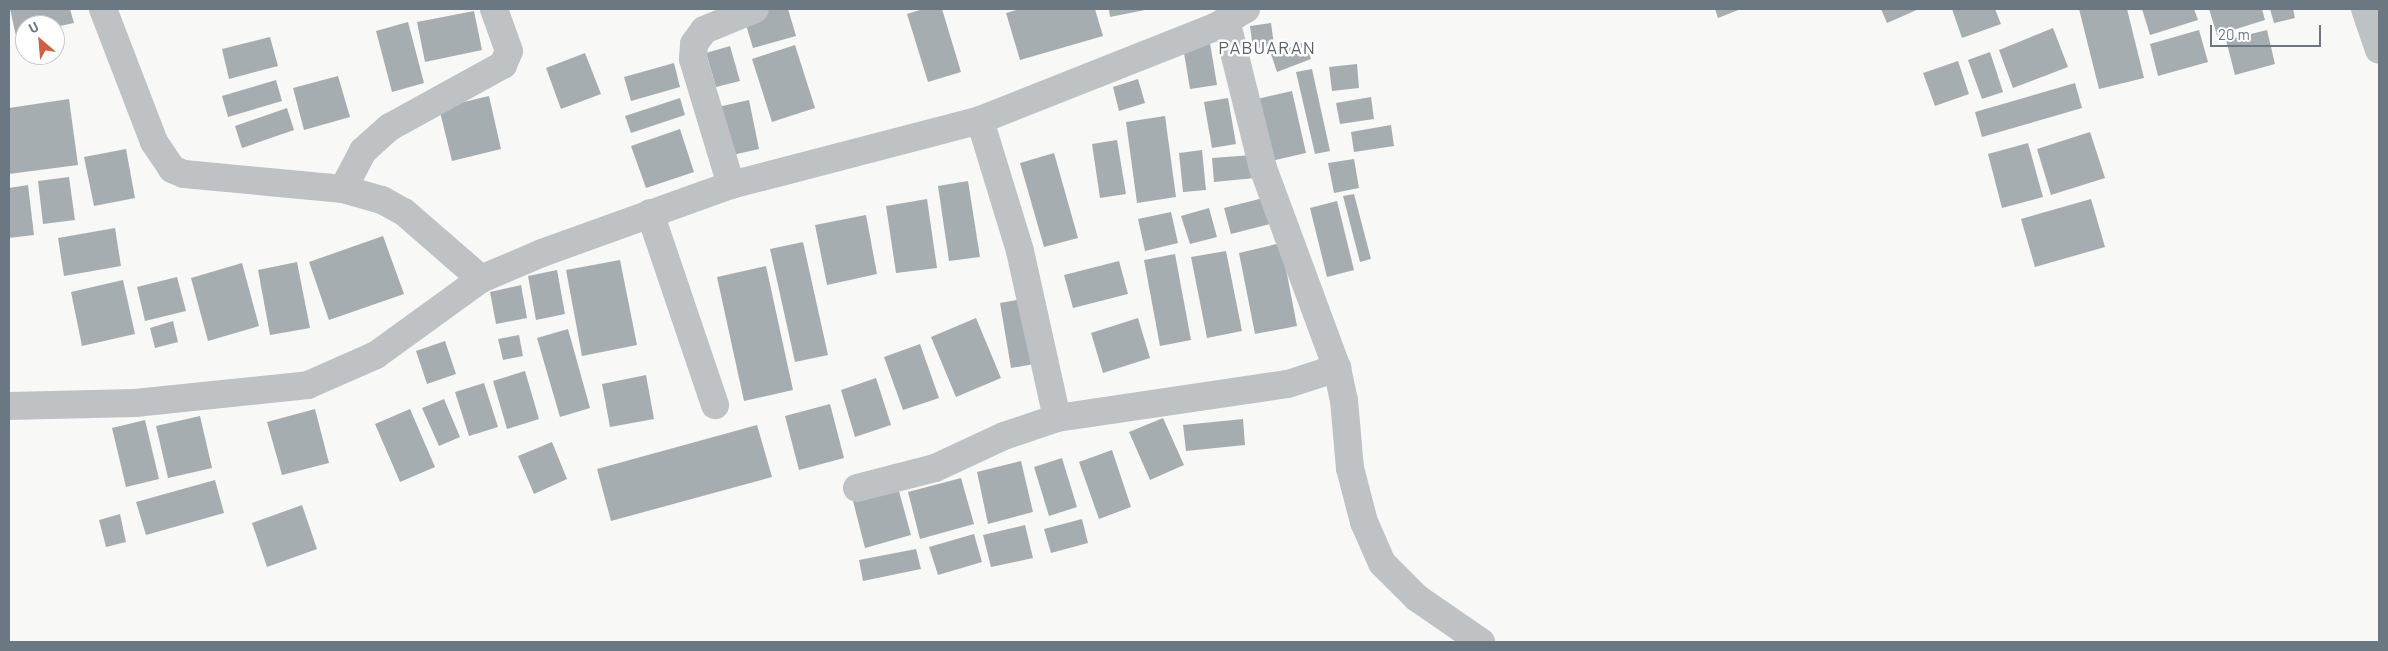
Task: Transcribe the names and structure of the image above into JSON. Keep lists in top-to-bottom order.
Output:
{
  "districts": ["PABUARAN"],
  "scale_bar": "20 m",
  "north": "top left"
}
